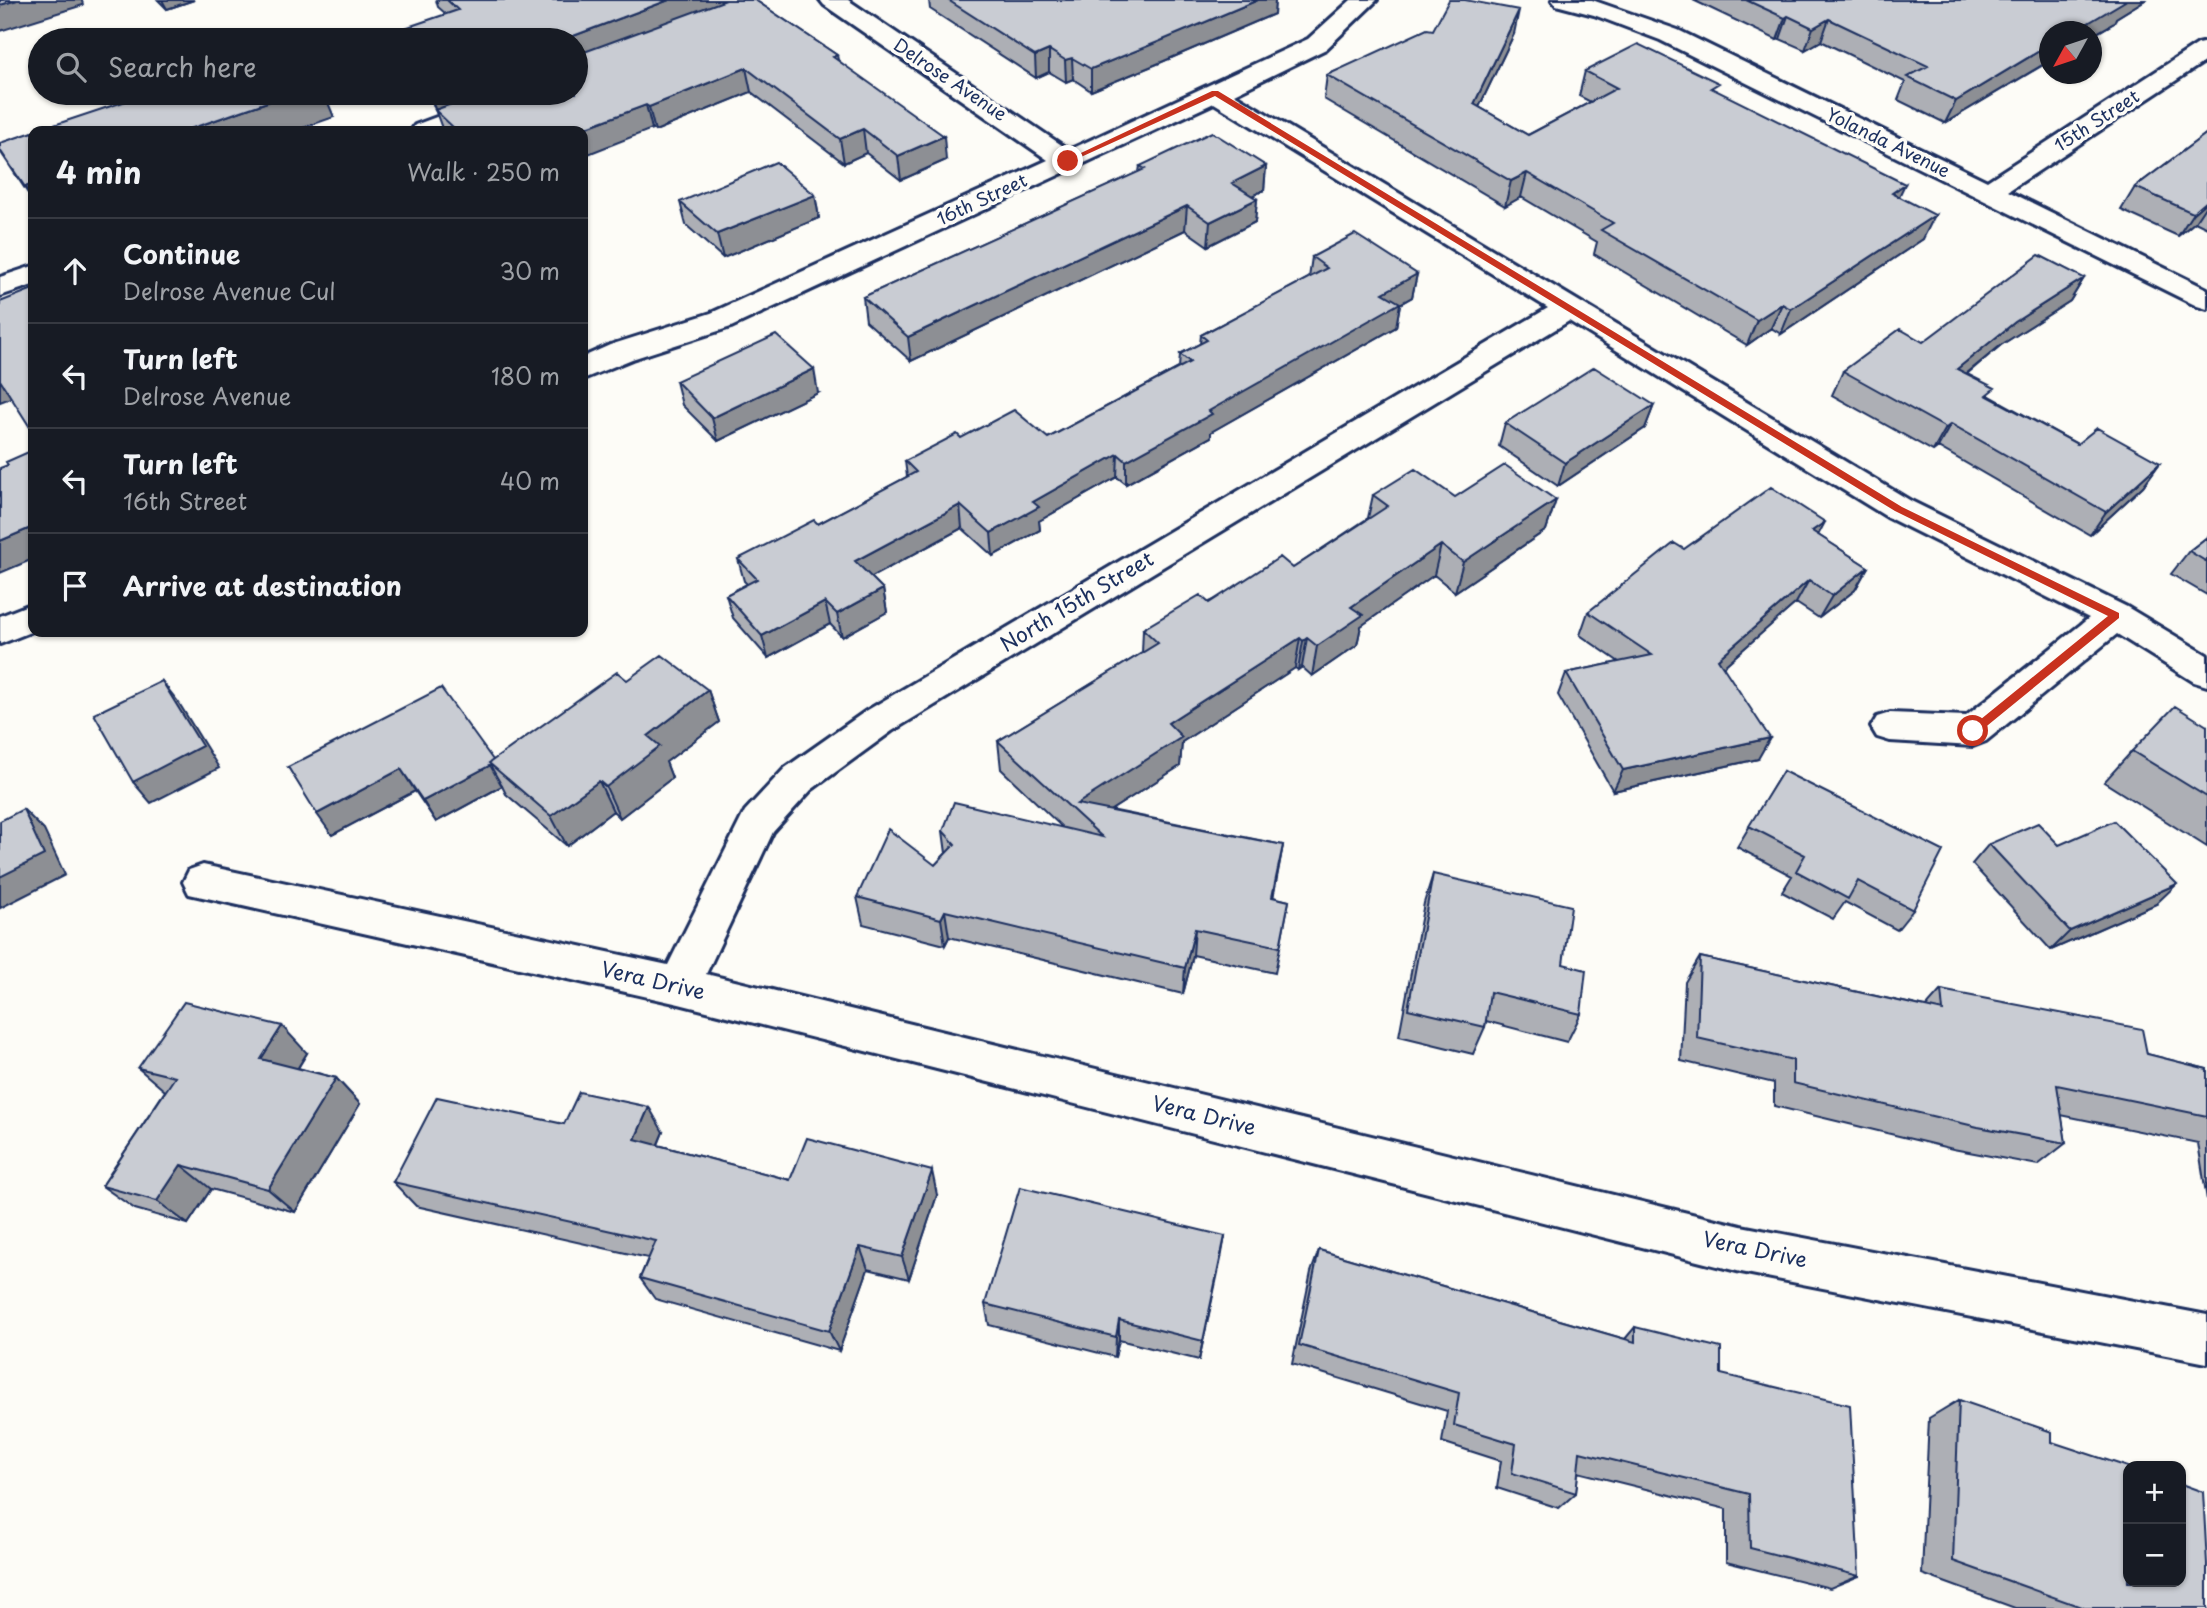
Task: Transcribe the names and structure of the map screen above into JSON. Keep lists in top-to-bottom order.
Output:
{
  "streets": {
    "street": [
      "Delrose Avenue",
      "15th Street",
      "Yolanda Avenue",
      "16th Street",
      "North 15th Street",
      "Vera Drive"
    ]
  },
  "crossings": [
    ["Delrose Avenue", "16th Street"],
    ["15th Street", "Yolanda Avenue"],
    ["North 15th Street", "Vera Drive"]
  ],
  "north": "bottom left",
  "page": {
    "search": "Search here",
    "heading": ["4 min", "Walk · 250 m"],
    "list": [
      ["Continue", "Delrose Avenue Cul", "30 m"],
      ["Turn left", "Delrose Avenue", "180 m"],
      ["Turn left", "16th Street", "40 m"],
      "Arrive at destination"
    ],
    "map_buttons": ["+", "−"]
  }
}
